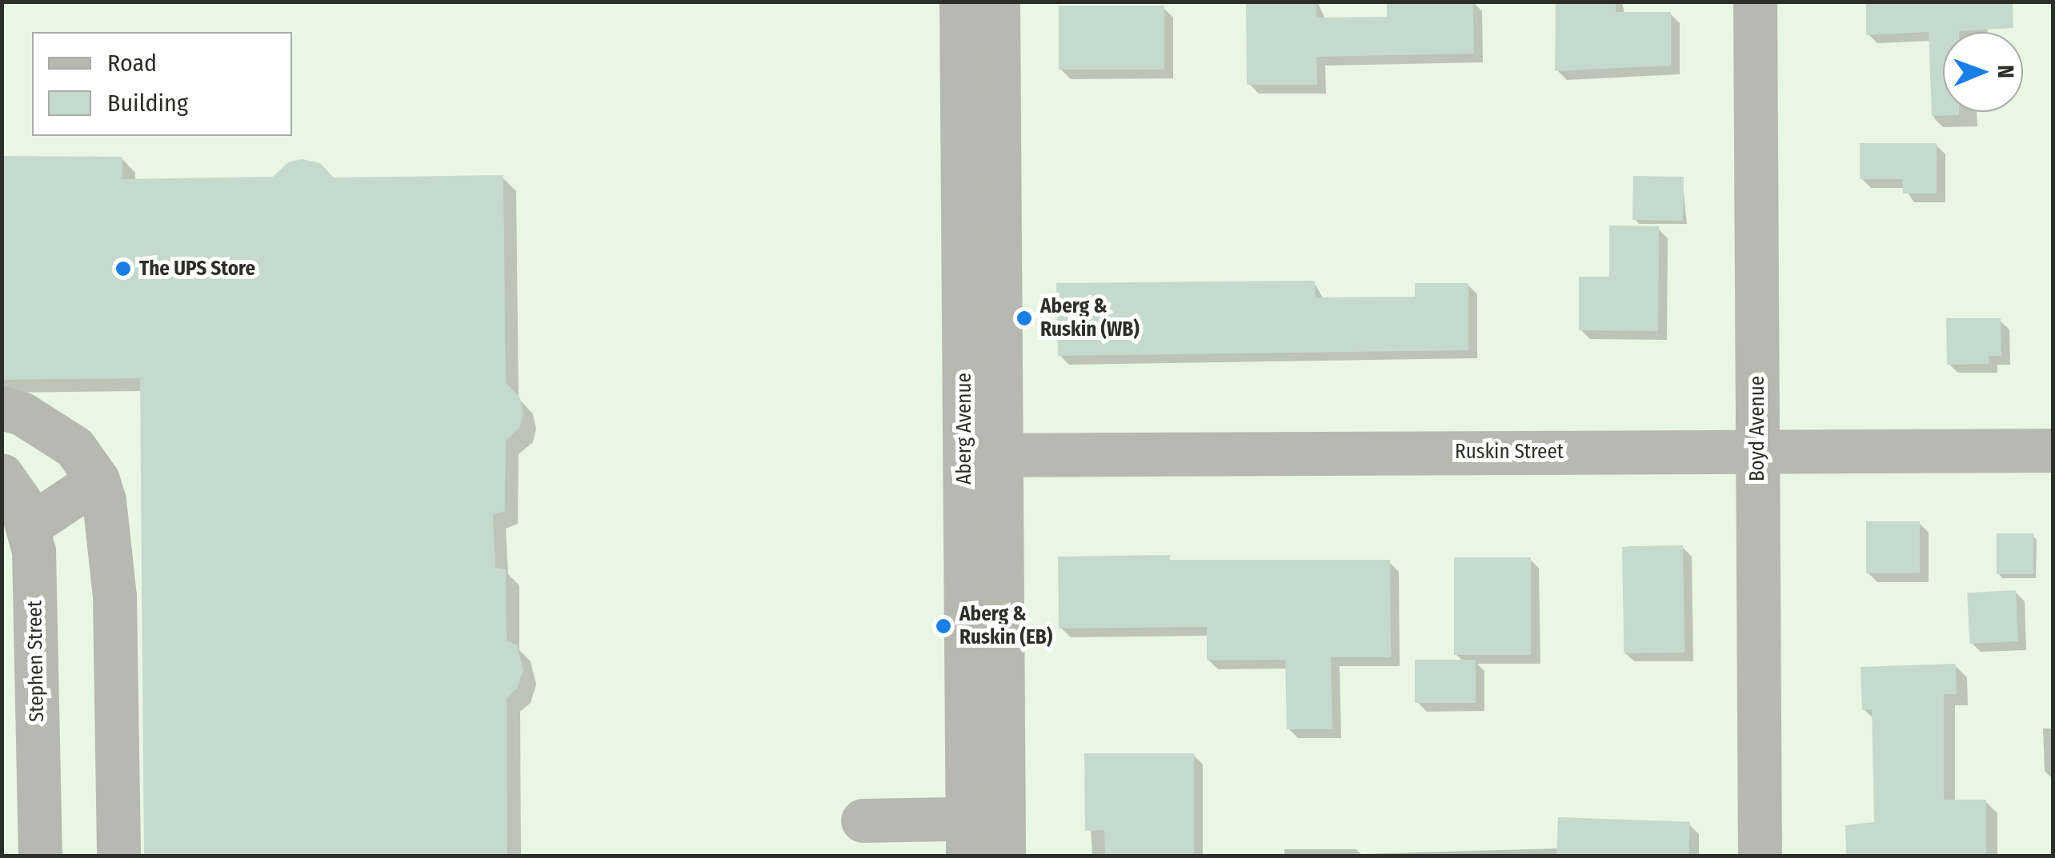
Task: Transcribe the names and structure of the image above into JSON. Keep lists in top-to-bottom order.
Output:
{
  "streets": {
    "street": [
      "Aberg Avenue",
      "Boyd Avenue",
      "Ruskin Street",
      "Stephen Street"
    ]
  },
  "crossings": [
    ["Aberg Avenue", "Ruskin Street"],
    ["Boyd Avenue", "Ruskin Street"]
  ],
  "places": ["The UPS Store", "Aberg & Ruskin (WB)", "Aberg & Ruskin (EB)"],
  "legend": ["Road", "Building"],
  "north": "right"
}
